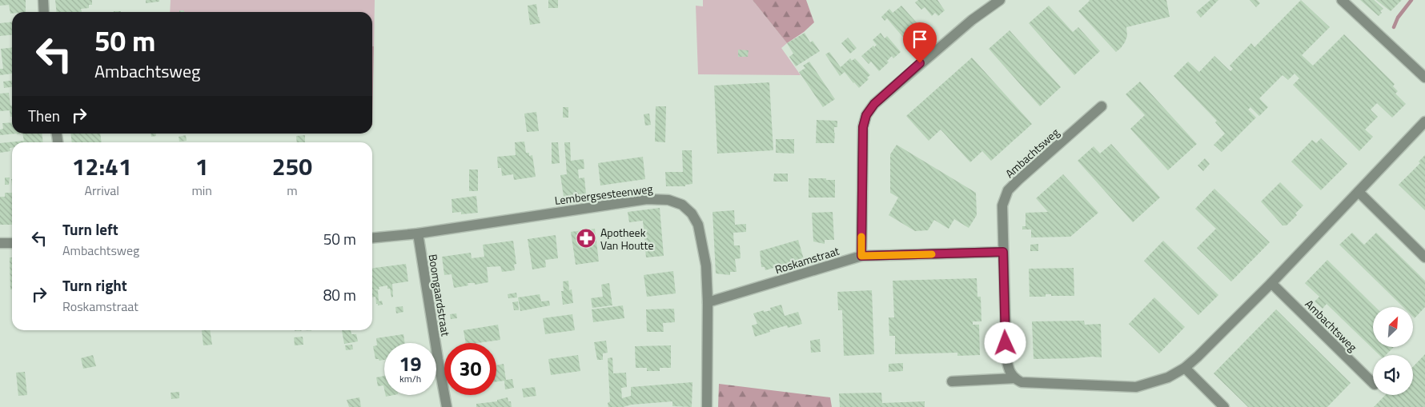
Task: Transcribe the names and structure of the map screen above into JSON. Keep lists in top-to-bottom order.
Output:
{
  "streets": {
    "street": [
      "Ambachtsweg",
      "Lembergsesteenweg",
      "Roskamstraat",
      "Boomgaardstraat"
    ]
  },
  "crossings": [
    ["Lembergsesteenweg", "Roskamstraat"],
    ["Lembergsesteenweg", "Boomgaardstraat"]
  ],
  "places": {
    "pharmacy": ["Apotheek Van Houtte"]
  },
  "north": "top right",
  "page": {
    "turn": ["50 m", "Ambachtsweg"],
    "then": "Then",
    "eta": [
      "12:41",
      "Arrival",
      "1",
      "min",
      "250",
      "m"
    ],
    "list": [
      {
        "name": "Turn left",
        "note": "Ambachtsweg",
        "value": "50 m"
      },
      {
        "name": "Turn right",
        "note": "Roskamstraat",
        "value": "80 m"
      }
    ],
    "speed": "19 km/h",
    "limit": "30"
  }
}
